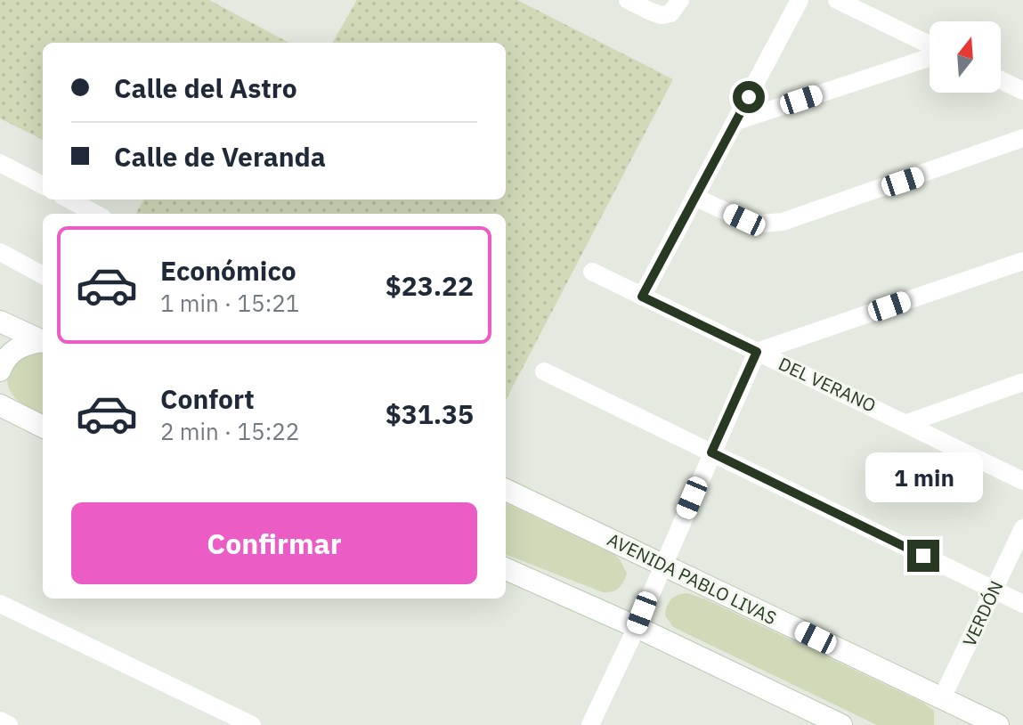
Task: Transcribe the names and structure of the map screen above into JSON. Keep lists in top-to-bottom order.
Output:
{
  "streets": {
    "main road": ["AVENIDA PABLO LIVAS"],
    "street": ["DEL VERANO", "VERDÓN"]
  },
  "crossings": [
    ["AVENIDA PABLO LIVAS", "VERDÓN"]
  ],
  "north": "top",
  "page": {
    "banner": ["Calle del Astro", "Calle de Veranda"],
    "list": [
      {
        "name": "Económico",
        "note": "1 min · 15:21",
        "value": "$23.22"
      },
      {
        "name": "Confort",
        "note": "2 min · 15:22",
        "value": "$31.35"
      }
    ],
    "bubble": "1 min",
    "buttons": "Confirmar"
  }
}
